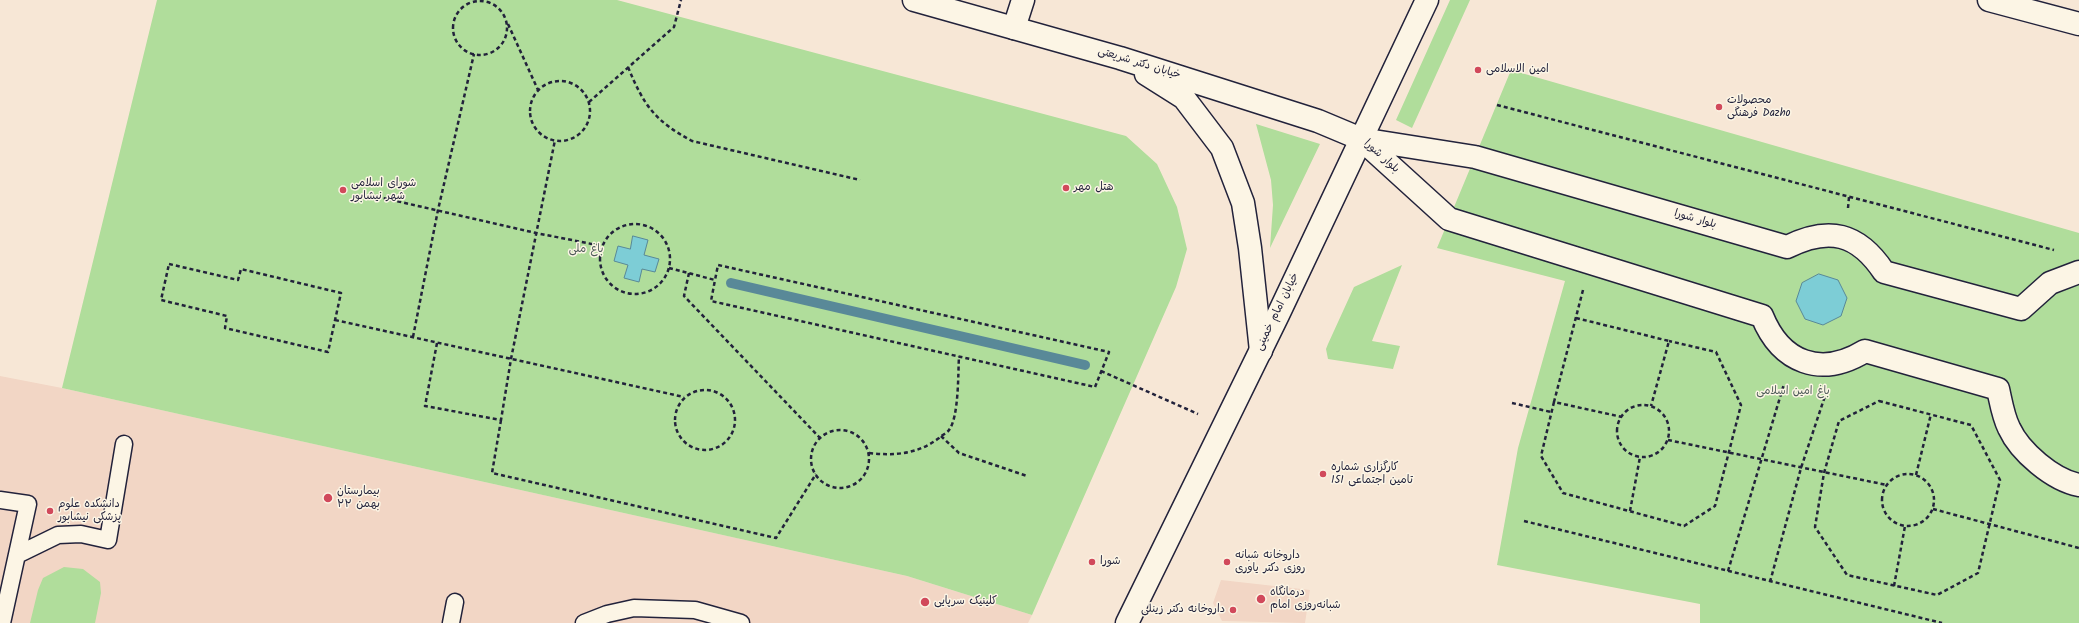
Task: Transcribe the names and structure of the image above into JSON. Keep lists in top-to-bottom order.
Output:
{
  "streets": {
    "main road": ["خیابان دکتر شریعتی", "بلوار شورا", "خیابان امام خمینی"]
  },
  "crossings": [
    ["خیابان دکتر شریعتی", "بلوار شورا"],
    ["خیابان دکتر شریعتی", "خیابان امام خمینی"],
    ["بلوار شورا", "خیابان امام خمینی"]
  ],
  "parks": ["باغ ملی", "باغ امین اسلامی"],
  "places": [
    "امین الاسلامی",
    "محصولات فرهنگی Dazho",
    "هتل مهر",
    "شورای اسلامی شهر نیشابور",
    "کارگزاری شماره 151 تامین اجتماعی",
    "بیمارستان ۲۲ بهمن",
    "دانشکده علوم پزشکی نیشابور",
    "شورا",
    "داروخانه شبانه روزی دکتر یاوری",
    "درمانگاه شبانه‌روزی امام",
    "کلینیک سرپایی",
    "داروخانه دکتر زینلی"
  ]
}
